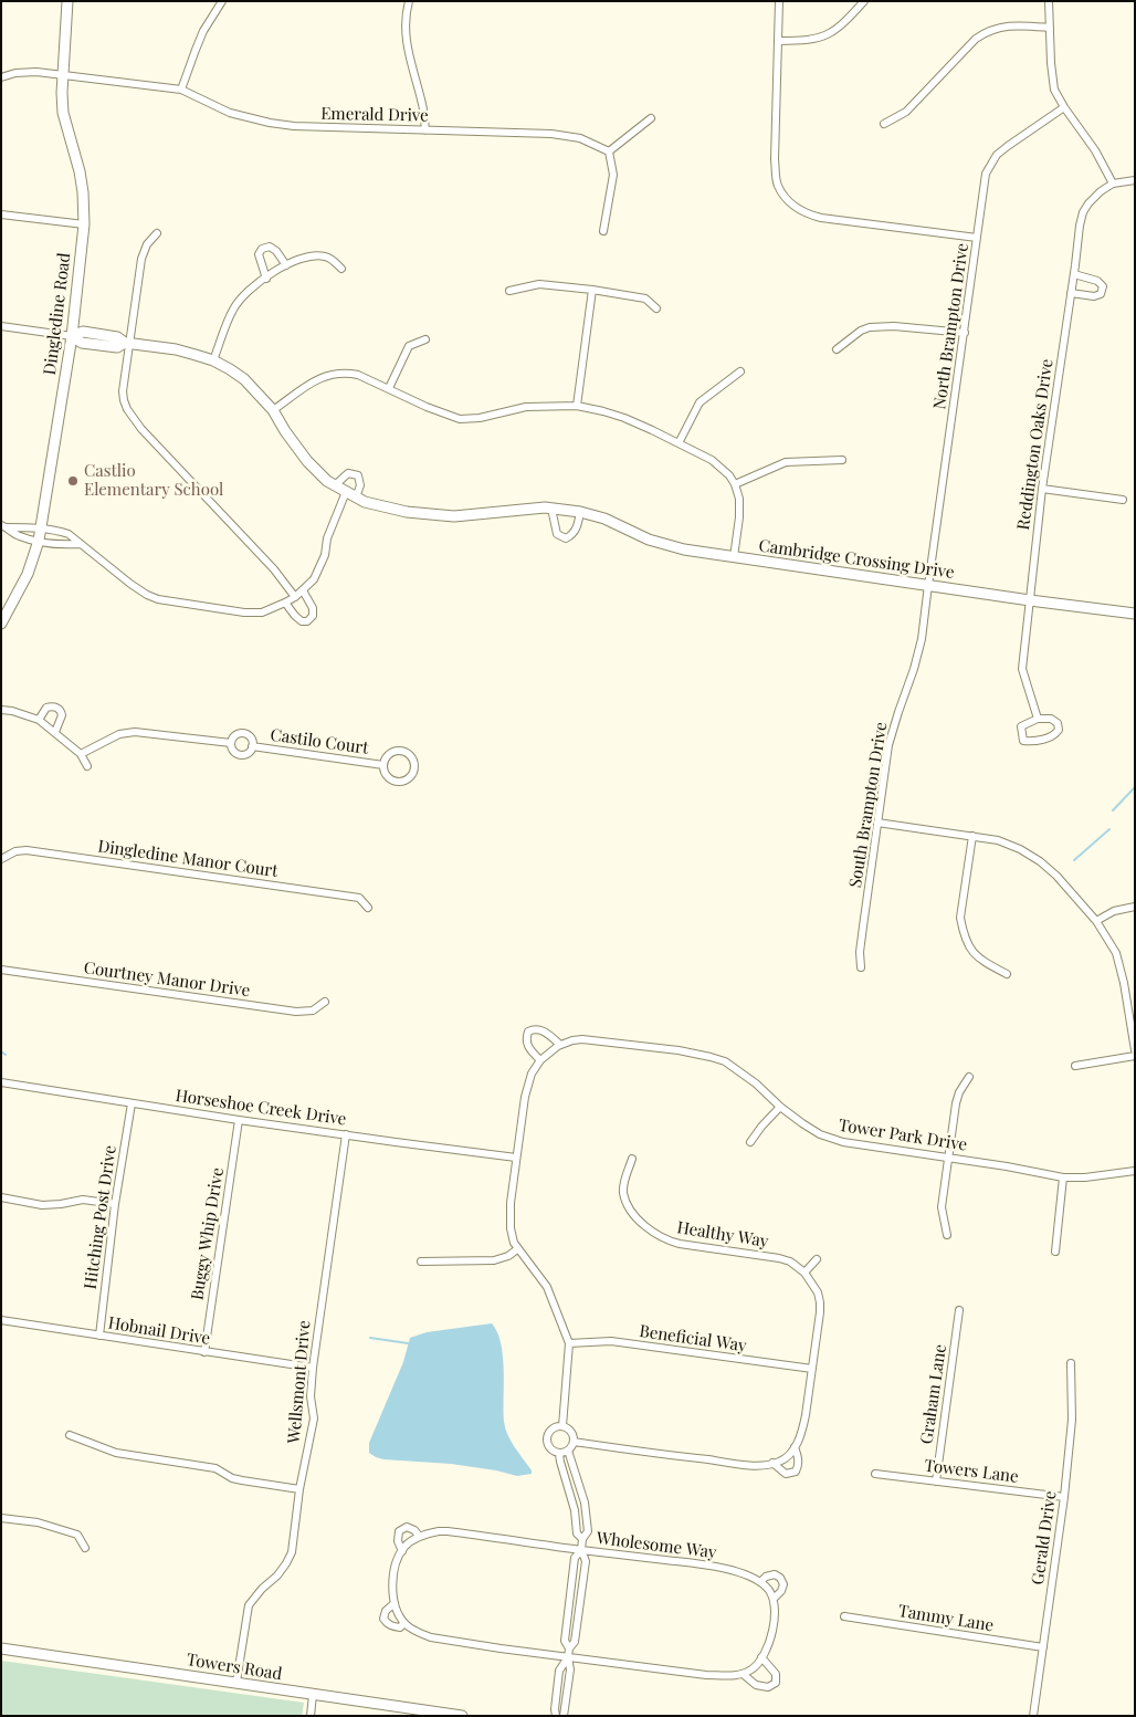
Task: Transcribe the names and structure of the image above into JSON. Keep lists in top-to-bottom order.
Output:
{
  "streets": {
    "street": [
      "Emerald Drive",
      "Dingledine Road",
      "North Brampton Drive",
      "Reddington Oaks Drive",
      "Cambridge Crossing Drive",
      "Castilo Court",
      "South Brampton Drive",
      "Dingledine Manor Court",
      "Courtney Manor Drive",
      "Horseshoe Creek Drive",
      "Tower Park Drive",
      "Hitching Post Drive",
      "Buggy Whip Drive",
      "Healthy Way",
      "Hobnail Drive",
      "Beneficial Way",
      "Wellsmont Drive",
      "Graham Lane",
      "Towers Lane",
      "Gerald Drive",
      "Wholesome Way",
      "Tammy Lane",
      "Towers Road"
    ]
  },
  "crossings": [
    ["Emerald Drive", "Dingledine Road"],
    ["Dingledine Road", "Cambridge Crossing Drive"],
    ["North Brampton Drive", "Cambridge Crossing Drive"],
    ["North Brampton Drive", "South Brampton Drive"],
    ["Reddington Oaks Drive", "Cambridge Crossing Drive"],
    ["Cambridge Crossing Drive", "South Brampton Drive"],
    ["Horseshoe Creek Drive", "Tower Park Drive"],
    ["Horseshoe Creek Drive", "Hitching Post Drive"],
    ["Horseshoe Creek Drive", "Buggy Whip Drive"],
    ["Horseshoe Creek Drive", "Wellsmont Drive"],
    ["Tower Park Drive", "Healthy Way"],
    ["Tower Park Drive", "Beneficial Way"],
    ["Hitching Post Drive", "Hobnail Drive"],
    ["Buggy Whip Drive", "Hobnail Drive"],
    ["Healthy Way", "Beneficial Way"],
    ["Hobnail Drive", "Wellsmont Drive"],
    ["Wellsmont Drive", "Towers Road"],
    ["Graham Lane", "Towers Lane"],
    ["Towers Lane", "Gerald Drive"],
    ["Gerald Drive", "Tammy Lane"]
  ],
  "places": ["Castlio Elementary School"]
}
